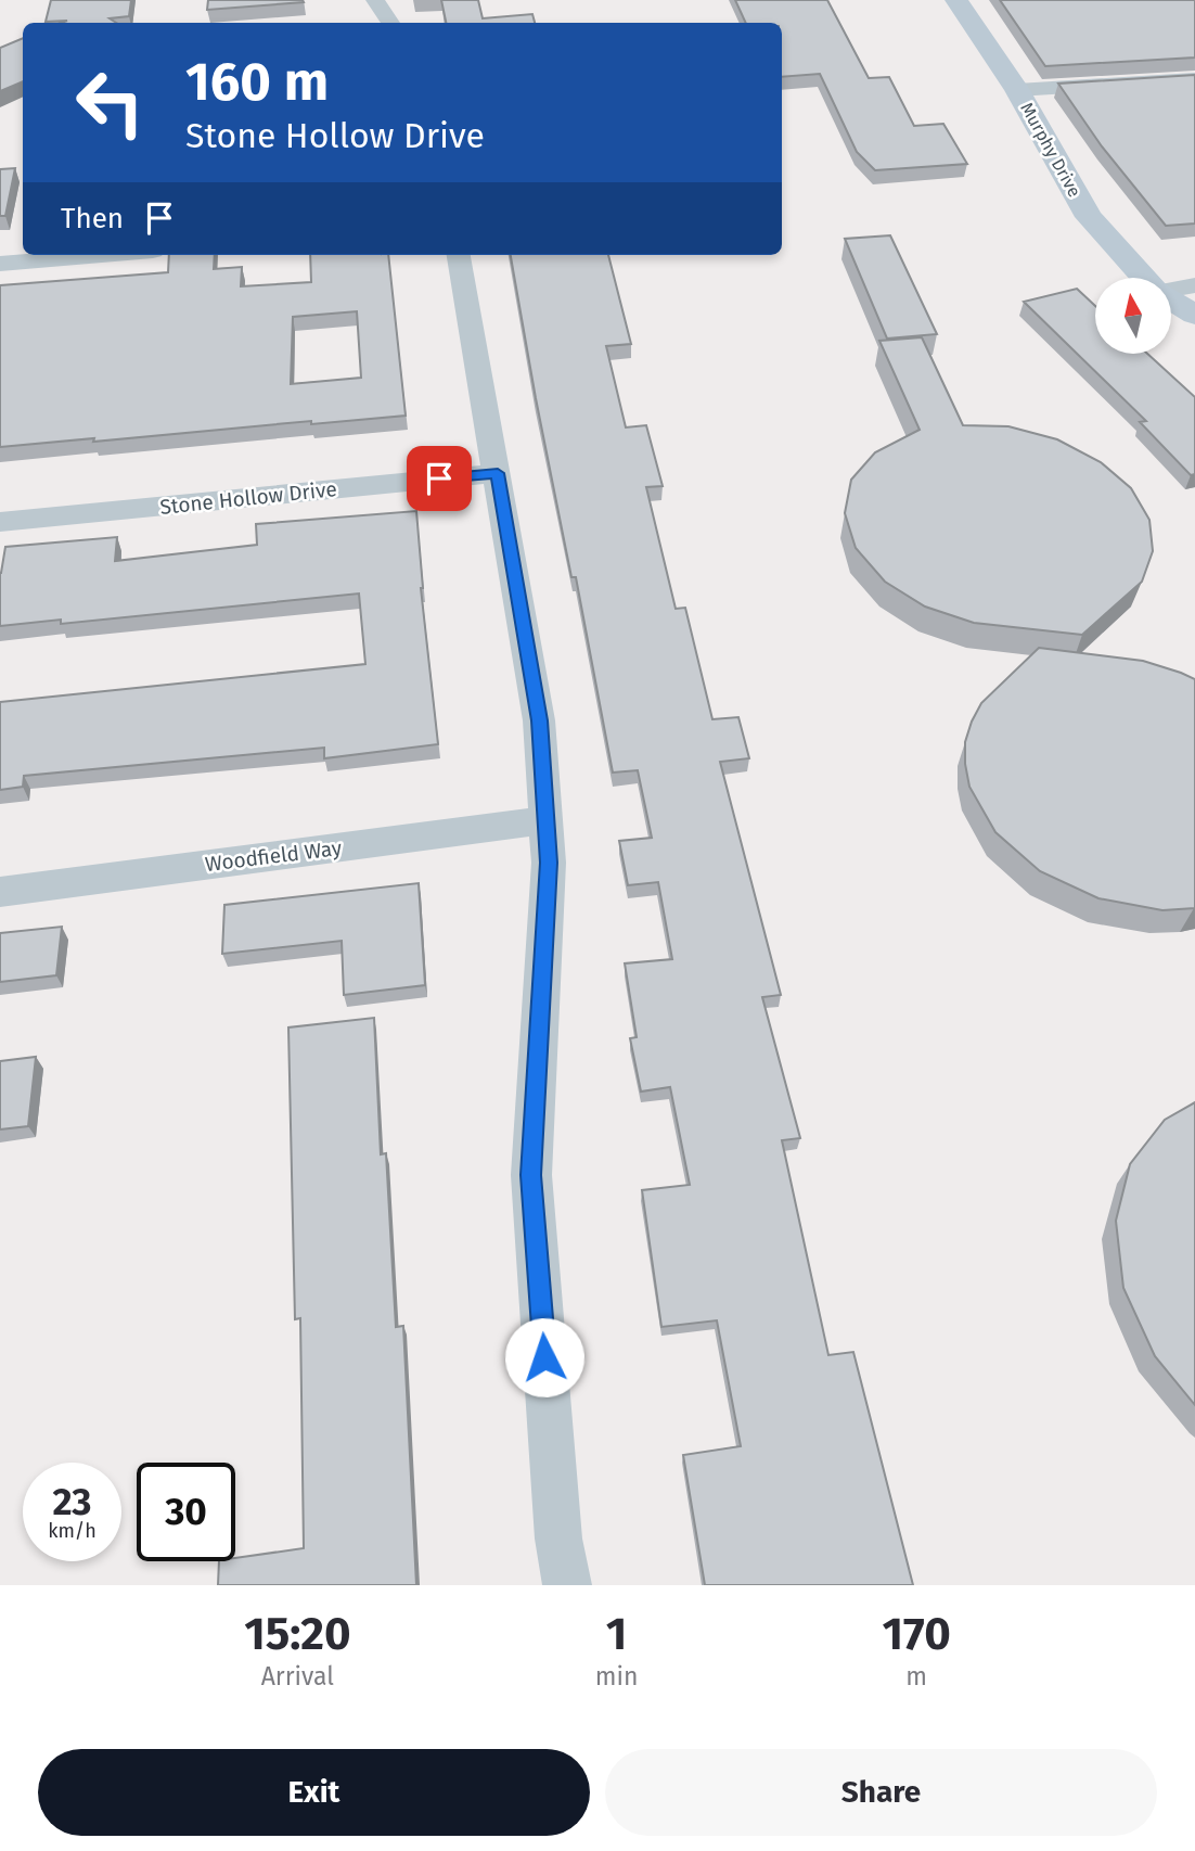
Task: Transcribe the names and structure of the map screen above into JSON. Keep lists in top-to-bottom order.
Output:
{
  "streets": {
    "street": ["Murphy Drive", "Stone Hollow Drive", "Woodfield Way"]
  },
  "north": "top",
  "page": {
    "turn": ["160 m", "Stone Hollow Drive"],
    "then": "Then",
    "speed": "23 km/h",
    "limit": "30",
    "eta": [
      "15:20",
      "Arrival",
      "1",
      "min",
      "170",
      "m"
    ],
    "buttons": ["Exit", "Share"]
  }
}
